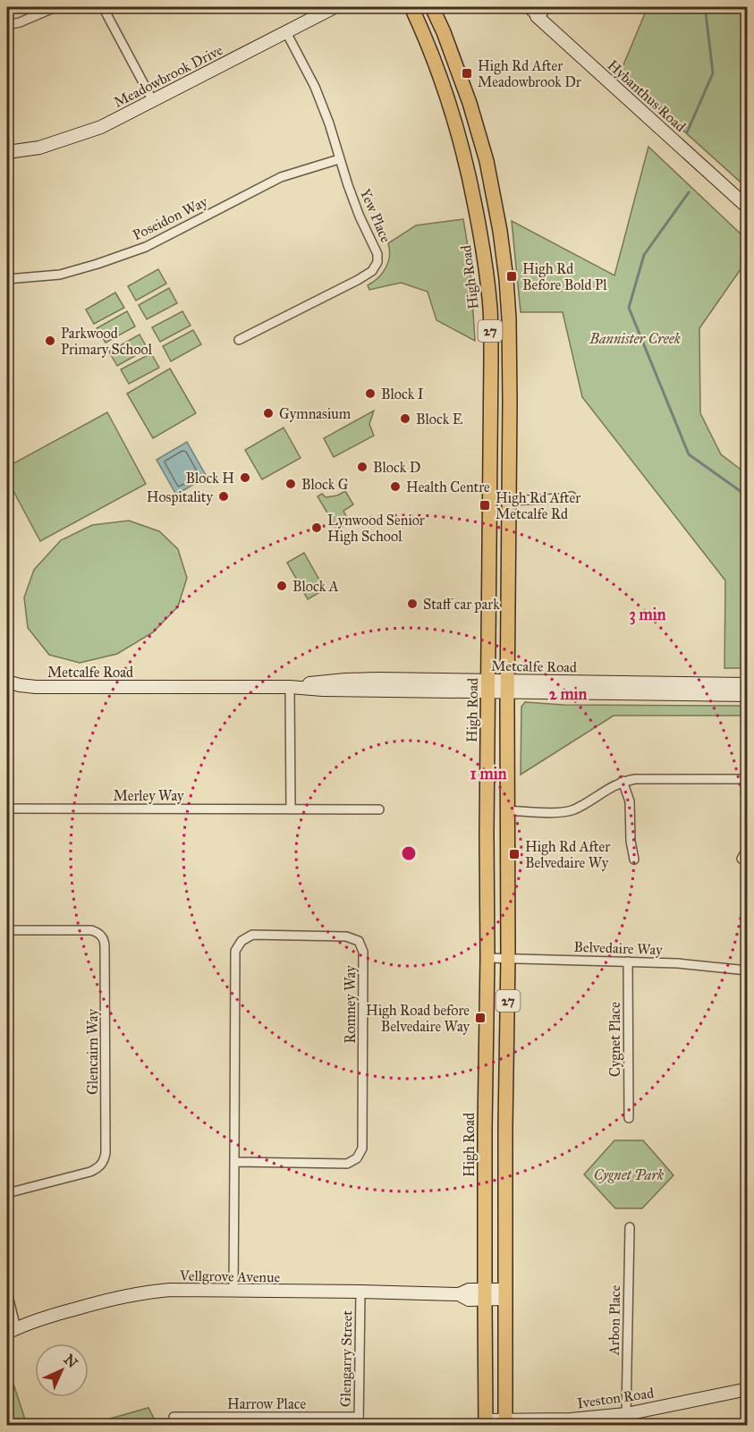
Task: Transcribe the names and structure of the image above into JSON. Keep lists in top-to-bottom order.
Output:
{
  "streets": {
    "main road": ["High Road", "27"],
    "street": [
      "Meadowbrook Drive",
      "Hybanthus Road",
      "Yew Place",
      "Poseidon Way",
      "Metcalfe Road",
      "Merley Way",
      "Belvedaire Way",
      "Romney Way",
      "Cygnet Place",
      "Glencairn Way",
      "Vellgrove Avenue",
      "Arbon Place",
      "Glengarry Street",
      "Iveston Road",
      "Harrow Place"
    ]
  },
  "crossings": [
    ["Meadowbrook Drive", "Yew Place"],
    ["Yew Place", "Poseidon Way"],
    ["High Road", "Metcalfe Road"],
    ["High Road", "Belvedaire Way"],
    ["High Road", "Vellgrove Avenue"],
    ["High Road", "Iveston Road"],
    ["27", "Metcalfe Road"],
    ["27", "Belvedaire Way"],
    ["27", "Vellgrove Avenue"],
    ["27", "Iveston Road"],
    ["Belvedaire Way", "Cygnet Place"],
    ["Romney Way", "Vellgrove Avenue"],
    ["Vellgrove Avenue", "Glengarry Street"],
    ["Arbon Place", "Iveston Road"],
    ["Glengarry Street", "Harrow Place"]
  ],
  "parks": ["Bannister Creek", "Cygnet Park"],
  "places": {
    "transit": [
      "High Rd After Meadowbrook Dr",
      "High Rd Before Bold Pl",
      "High Rd After Metcalfe Rd",
      "High Rd After Belvedaire Wy",
      "High Road before Belvedaire Way"
    ],
    "other": [
      "Parkwood Primary School",
      "Block I",
      "Gymnasium",
      "Block E",
      "Block D",
      "Block H",
      "Block G",
      "Health Centre",
      "Hospitality",
      "Lynwood Senior High School",
      "Block A",
      "Staff car park"
    ]
  },
  "north": "top right",
  "rings": ["3 min", "2 min", "1 min"]
}
